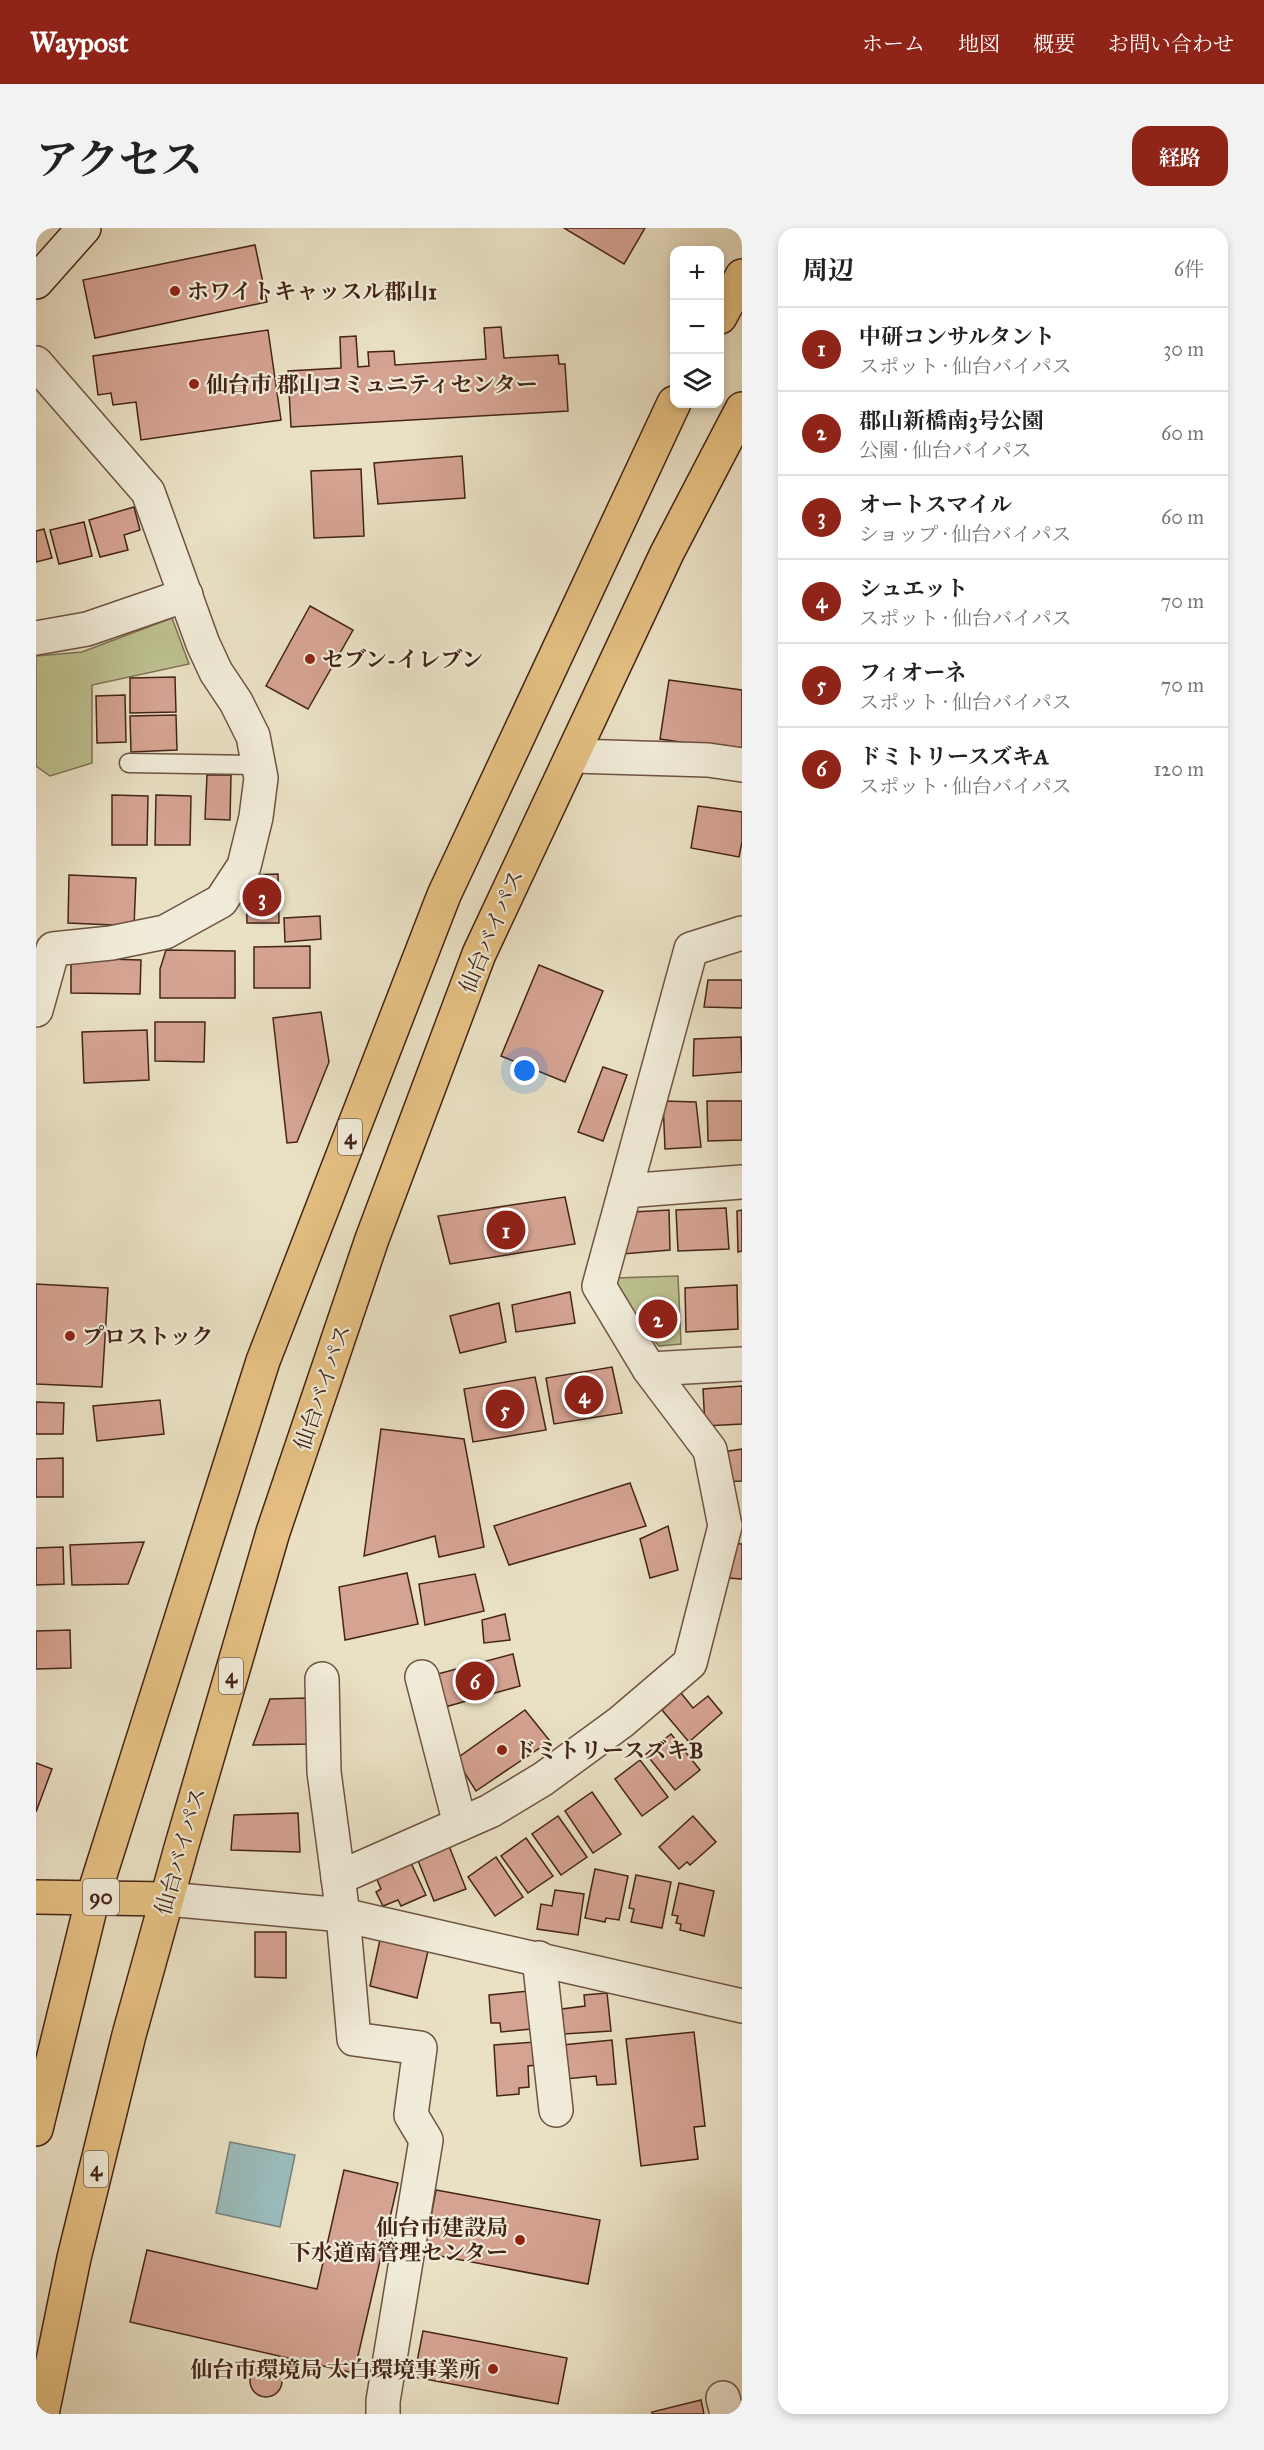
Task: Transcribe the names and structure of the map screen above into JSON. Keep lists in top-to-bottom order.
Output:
{
  "streets": {
    "main road": ["仙台バイパス", "4", "90"]
  },
  "crossings": [
    ["仙台バイパス", "90"],
    ["4", "90"]
  ],
  "places": [
    "ホワイトキャッスル郡山1",
    "仙台市 郡山コミュニティセンター",
    "セブン-イレブン",
    "プロストック",
    "ドミトリースズキB",
    "仙台市建設局 下水道南管理センター",
    "仙台市環境局 太白環境事業所"
  ],
  "page": {
    "header": "Waypost",
    "nav": [
      "ホーム",
      "地図",
      "概要",
      "お問い合わせ"
    ],
    "title": "アクセス",
    "buttons": "経路",
    "heading": ["周辺", "6件"],
    "map_buttons": ["+", "−"],
    "list": [
      {
        "mark": "1",
        "name": "中研コンサルタント",
        "note": "スポット · 仙台バイパス",
        "value": "30 m"
      },
      {
        "mark": "2",
        "name": "郡山新橋南3号公園",
        "note": "公園 · 仙台バイパス",
        "value": "60 m"
      },
      {
        "mark": "3",
        "name": "オートスマイル",
        "note": "ショップ · 仙台バイパス",
        "value": "60 m"
      },
      {
        "mark": "4",
        "name": "シュエット",
        "note": "スポット · 仙台バイパス",
        "value": "70 m"
      },
      {
        "mark": "5",
        "name": "フィオーネ",
        "note": "スポット · 仙台バイパス",
        "value": "70 m"
      },
      {
        "mark": "6",
        "name": "ドミトリースズキA",
        "note": "スポット · 仙台バイパス",
        "value": "120 m"
      }
    ],
    "pins": [
      "3",
      "1",
      "2",
      "4",
      "5",
      "6"
    ]
  }
}
